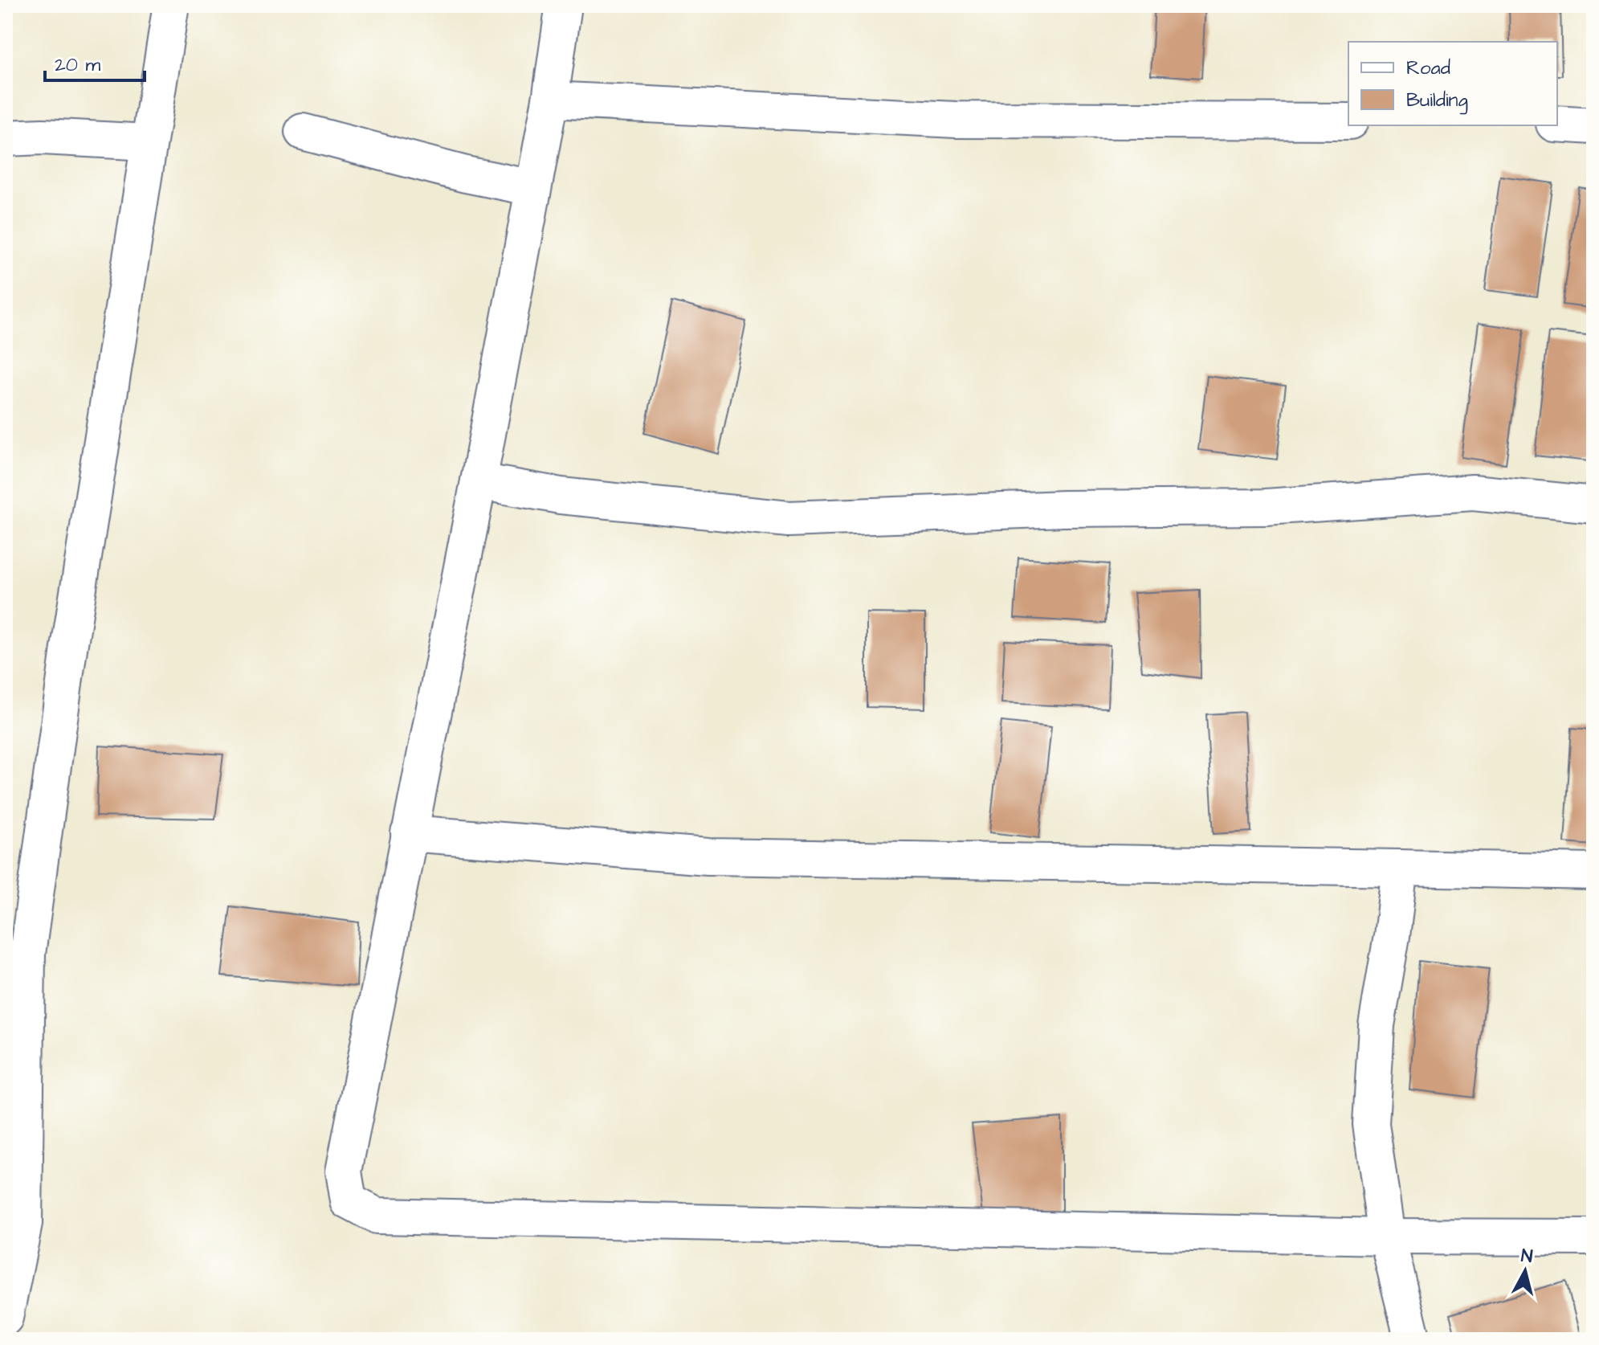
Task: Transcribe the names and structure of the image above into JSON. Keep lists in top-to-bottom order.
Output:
{
  "legend": ["Road", "Building"],
  "scale_bar": "20 m",
  "north": "top"
}
